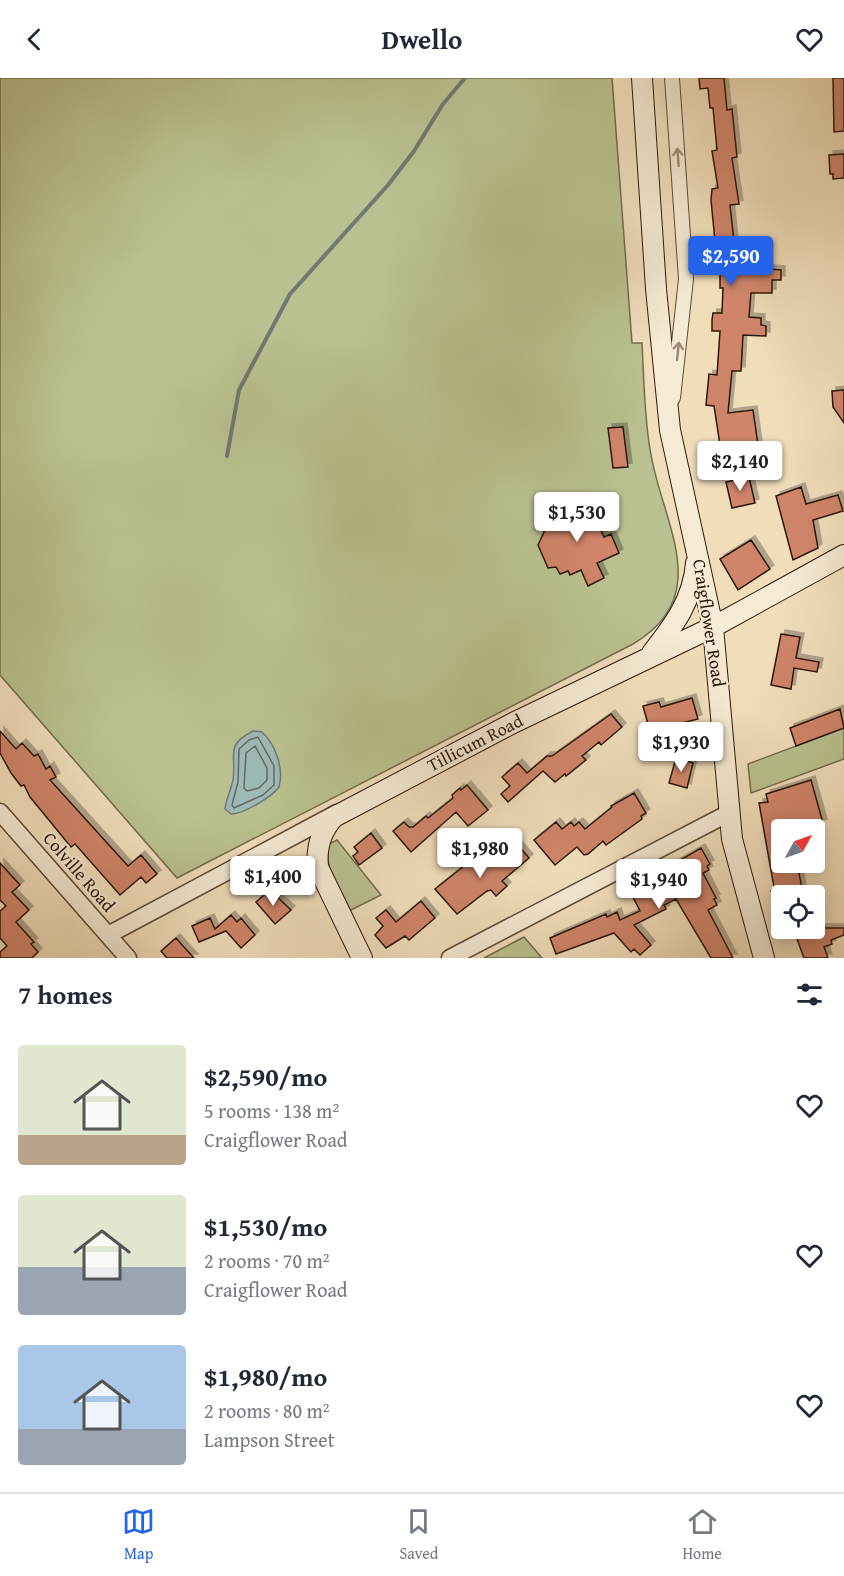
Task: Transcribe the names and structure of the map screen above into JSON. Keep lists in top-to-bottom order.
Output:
{
  "streets": {
    "main road": ["Craigflower Road", "Tillicum Road"],
    "street": ["Colville Road"]
  },
  "crossings": [
    ["Craigflower Road", "Tillicum Road"],
    ["Tillicum Road", "Colville Road"]
  ],
  "north": "top right",
  "page": {
    "header": "Dwello",
    "price": [
      "$2,590",
      "$2,140",
      "$1,530",
      "$1,930",
      "$1,980",
      "$1,400",
      "$1,940"
    ],
    "heading": "7 homes",
    "list": [
      {
        "name": "$2,590/mo",
        "note": "5 rooms · 138 m² · Craigflower Road"
      },
      {
        "name": "$1,530/mo",
        "note": "2 rooms · 70 m² · Craigflower Road"
      },
      {
        "name": "$1,980/mo",
        "note": "2 rooms · 80 m² · Lampson Street"
      }
    ],
    "tabs": ["Map", "Saved", "Home"]
  }
}
